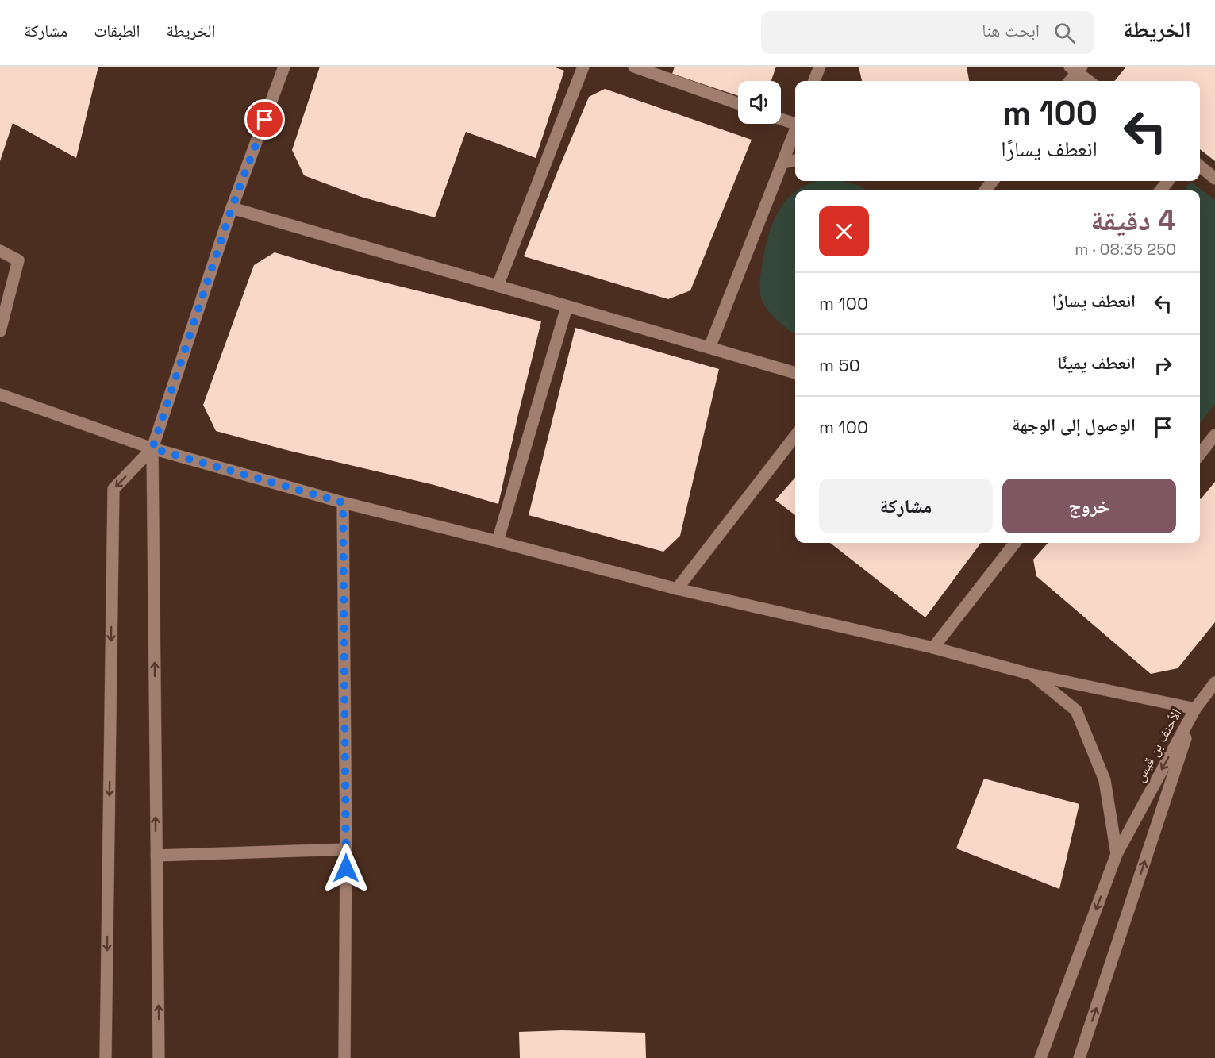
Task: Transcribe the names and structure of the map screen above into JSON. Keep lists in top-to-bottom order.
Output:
{
  "streets": {
    "street": ["الأحنف بن قيس"]
  },
  "page": {
    "header": "الخريطة",
    "search": "ابحث هنا",
    "nav": ["الخريطة", "الطبقات", "مشاركة"],
    "turn": ["100 m", "انعطف يسارًا"],
    "heading": ["4 دقيقة", "250 m · 08:35"],
    "list": [
      {
        "name": "انعطف يسارًا",
        "value": "100 m"
      },
      {
        "name": "انعطف يمينًا",
        "value": "50 m"
      },
      {
        "name": "الوصول إلى الوجهة",
        "value": "100 m"
      }
    ],
    "buttons": ["خروج", "مشاركة"]
  }
}
